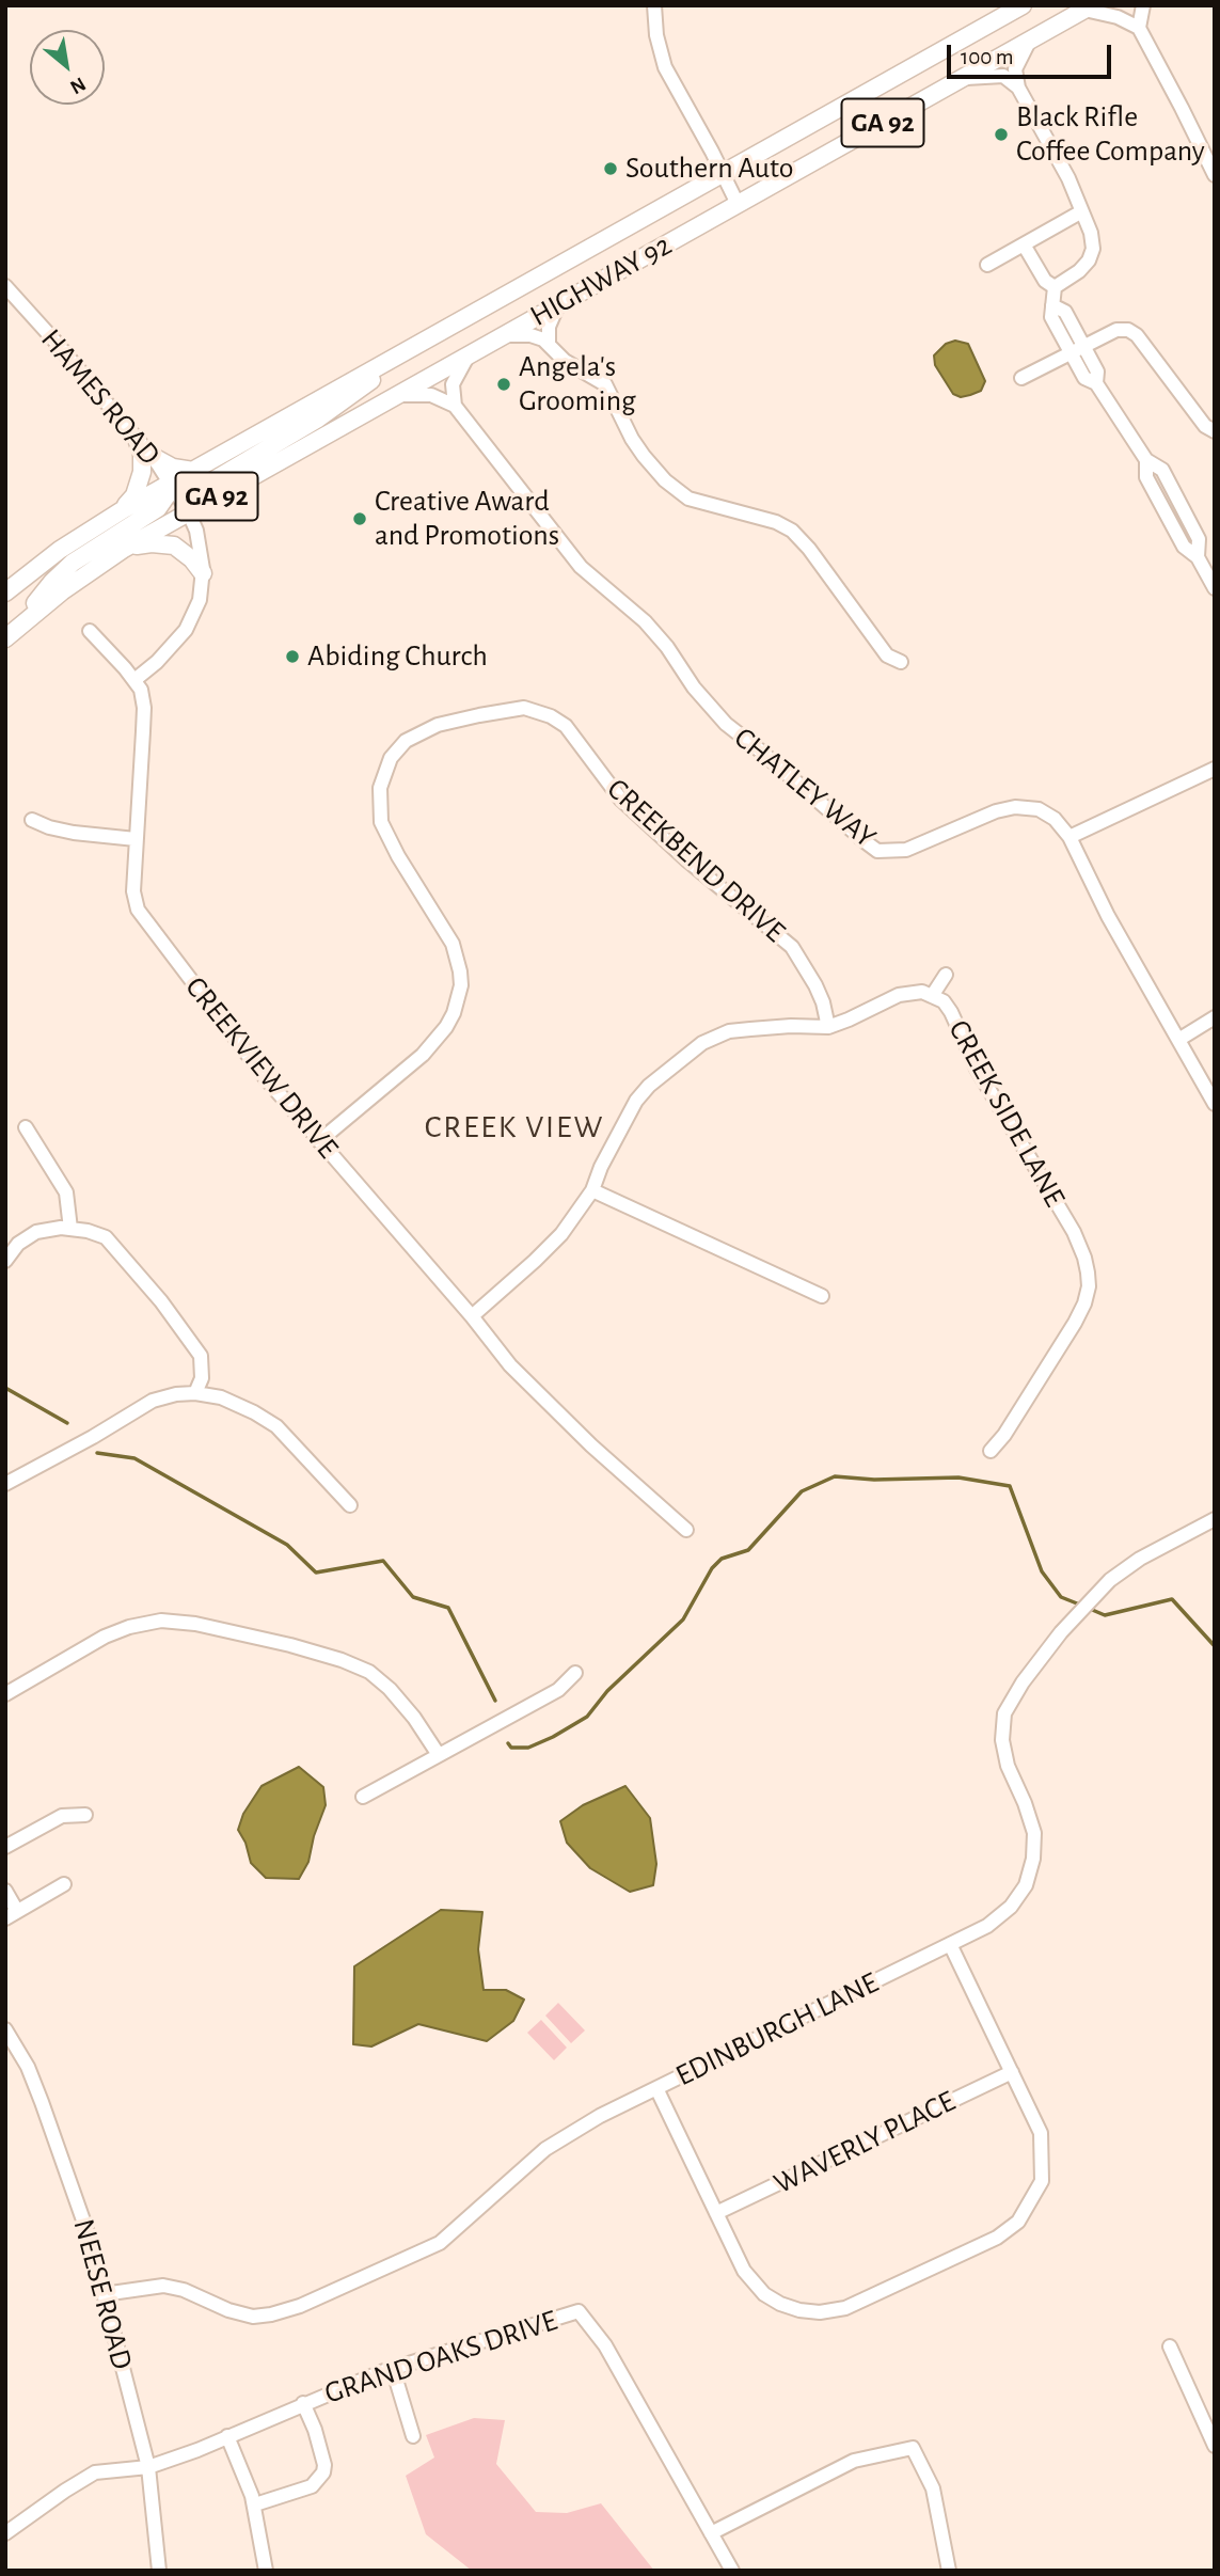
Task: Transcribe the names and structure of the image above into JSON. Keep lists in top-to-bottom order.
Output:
{
  "streets": {
    "main road": ["GA 92", "HIGHWAY 92"],
    "street": [
      "HAMES ROAD",
      "CHATLEY WAY",
      "CREEKBEND DRIVE",
      "CREEKVIEW DRIVE",
      "CREEK SIDE LANE",
      "EDINBURGH LANE",
      "WAVERLY PLACE",
      "NEESE ROAD",
      "GRAND OAKS DRIVE"
    ]
  },
  "crossings": [
    ["HIGHWAY 92", "HAMES ROAD"],
    ["CREEKBEND DRIVE", "CREEKVIEW DRIVE"],
    ["CREEKBEND DRIVE", "CREEK SIDE LANE"],
    ["CREEKVIEW DRIVE", "CREEK SIDE LANE"],
    ["EDINBURGH LANE", "NEESE ROAD"],
    ["NEESE ROAD", "GRAND OAKS DRIVE"]
  ],
  "districts": ["CREEK VIEW"],
  "places": [
    "Black Rifle Coffee Company",
    "Southern Auto",
    "Angela's Grooming",
    "Creative Award and Promotions",
    "Abiding Church"
  ],
  "scale_bar": "100 m",
  "north": "bottom right"
}
